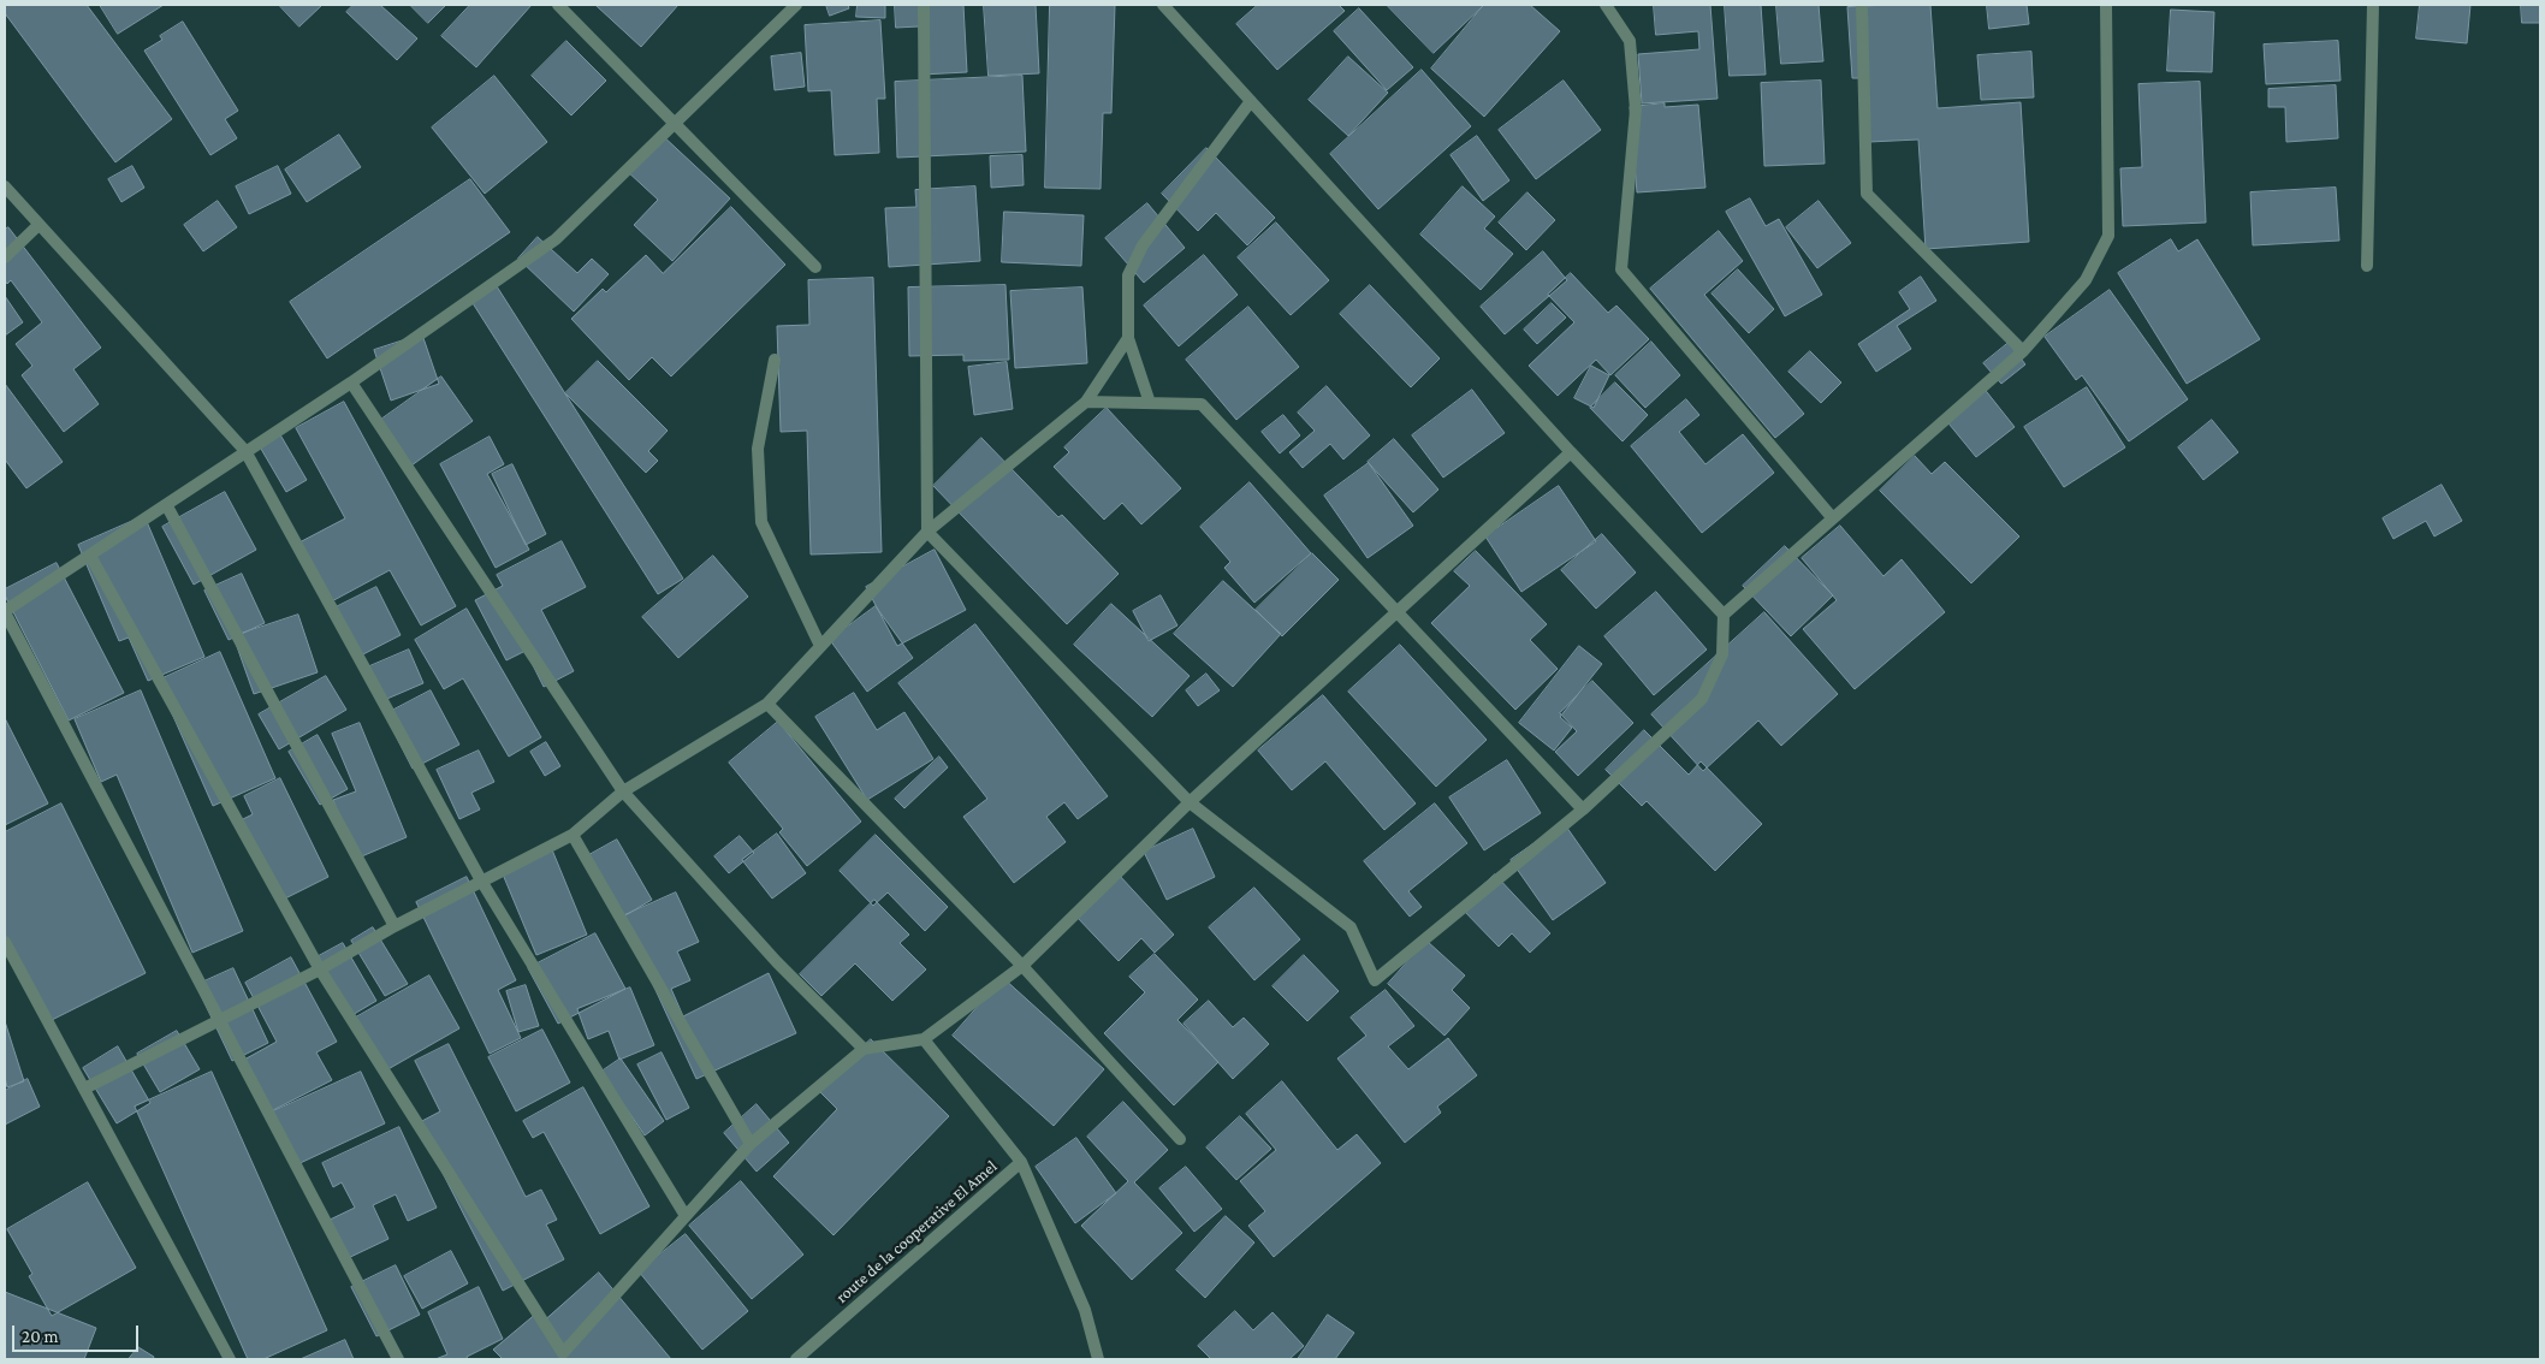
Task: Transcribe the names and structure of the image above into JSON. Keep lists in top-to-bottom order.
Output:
{
  "streets": {
    "street": ["route de la cooperative El Amel"]
  },
  "scale_bar": "20 m"
}
